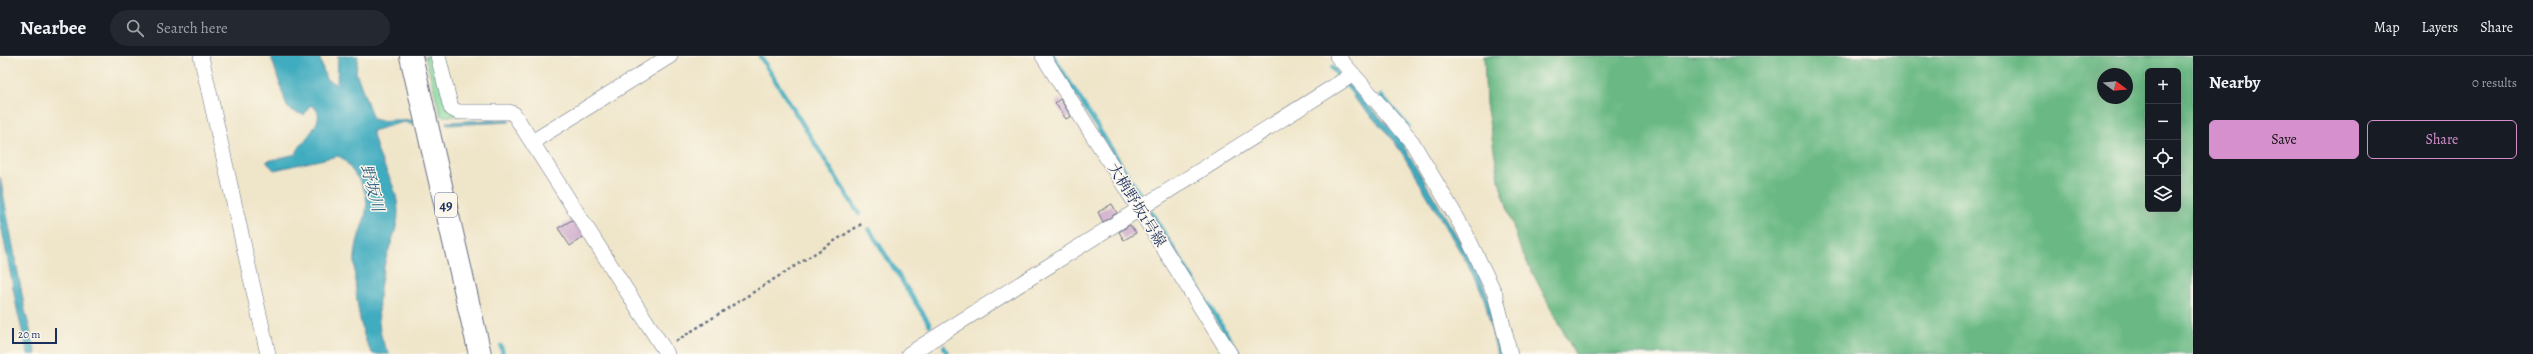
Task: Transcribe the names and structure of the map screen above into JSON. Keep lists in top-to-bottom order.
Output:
{
  "streets": {
    "main road": ["49"],
    "street": ["大桷野坂1号線"]
  },
  "water": ["野坂川"],
  "scale_bar": "20 m",
  "north": "right",
  "page": {
    "header": "Nearbee",
    "search": "Search here",
    "nav": ["Map", "Layers", "Share"],
    "heading": ["Nearby", "0 results"],
    "map_buttons": ["+", "−"],
    "buttons": ["Save", "Share"],
    "scale": "20 m"
  }
}
